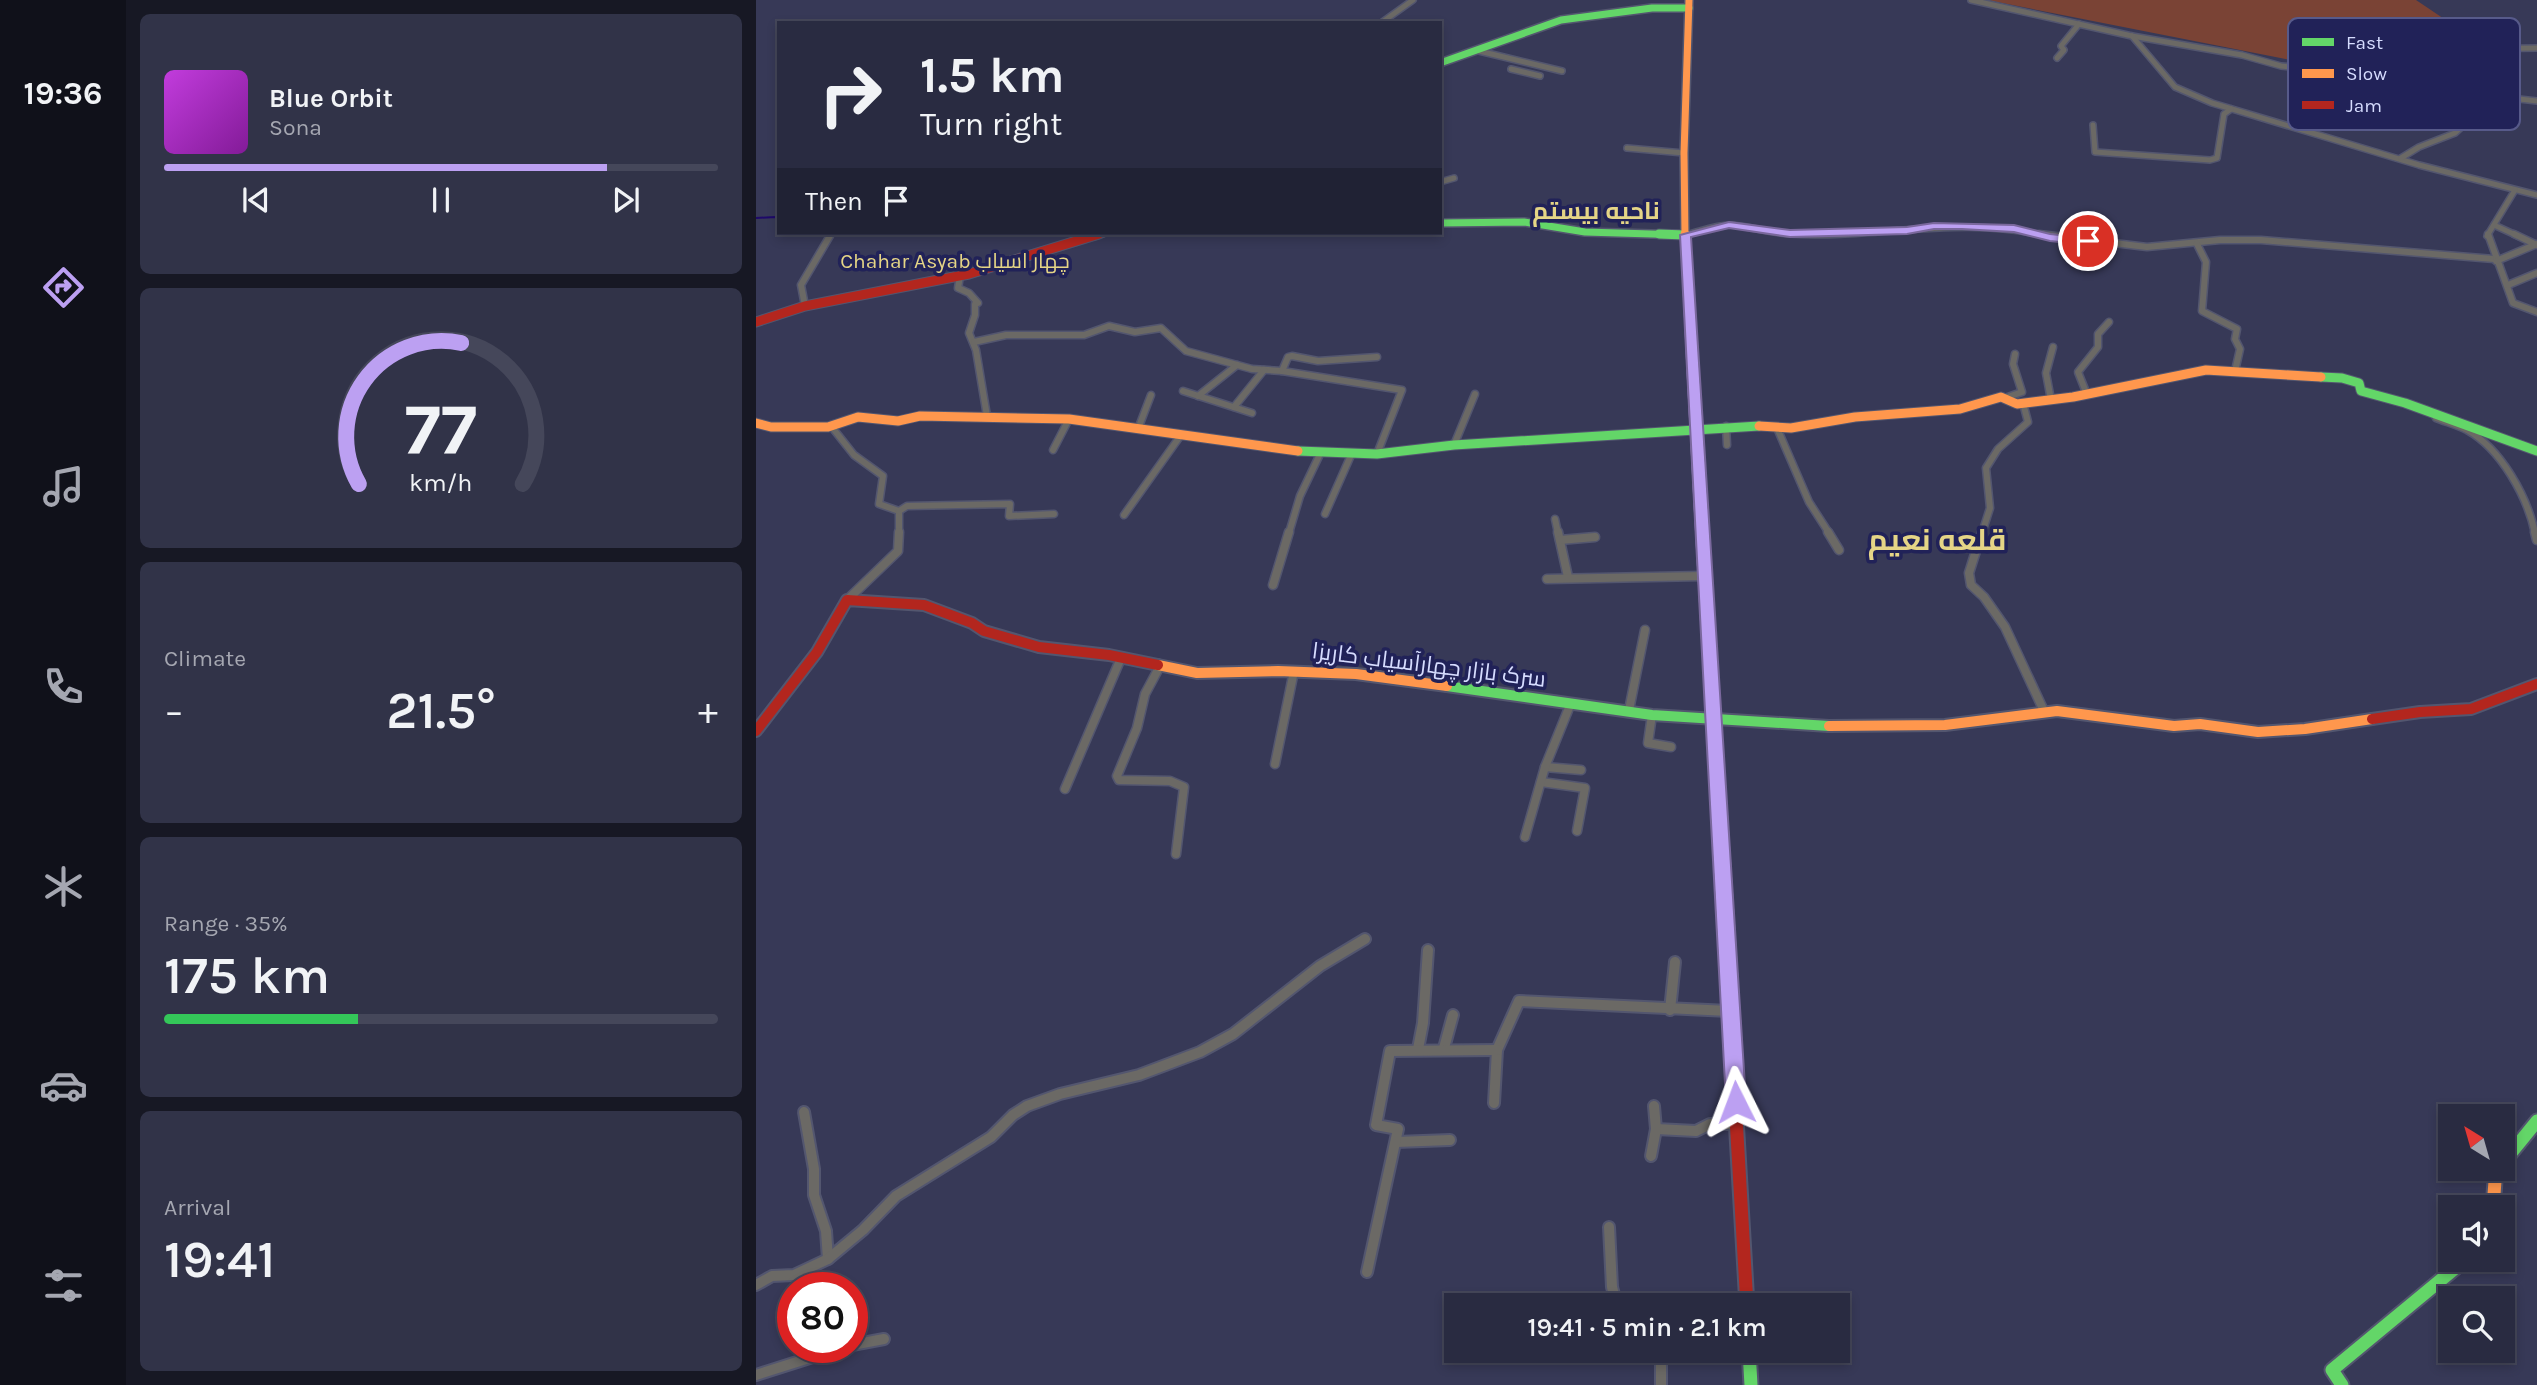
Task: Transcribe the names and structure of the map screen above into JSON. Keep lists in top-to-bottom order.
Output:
{
  "streets": {
    "main road": ["سرک بازار چهارآسیاب کاریزا"]
  },
  "districts": ["ناحیه بیستم", "Chahar Asyab چهار اسیاب", "قلعه نعيم"],
  "legend": ["Fast", "Slow", "Jam"],
  "north": "top left",
  "page": {
    "tabs": "19:36",
    "turn": ["1.5 km", "Turn right"],
    "song": ["Blue Orbit", "Sona"],
    "then": "Then",
    "tile": [
      "Climate",
      ["Range · 35%", "175 km"],
      ["Arrival", "19:41"]
    ],
    "heat": ["−", "21.5°", "+"],
    "limit": "80",
    "trip": "19:41 · 5 min · 2.1 km",
    "gauge": ["77", "km/h"]
  }
}
